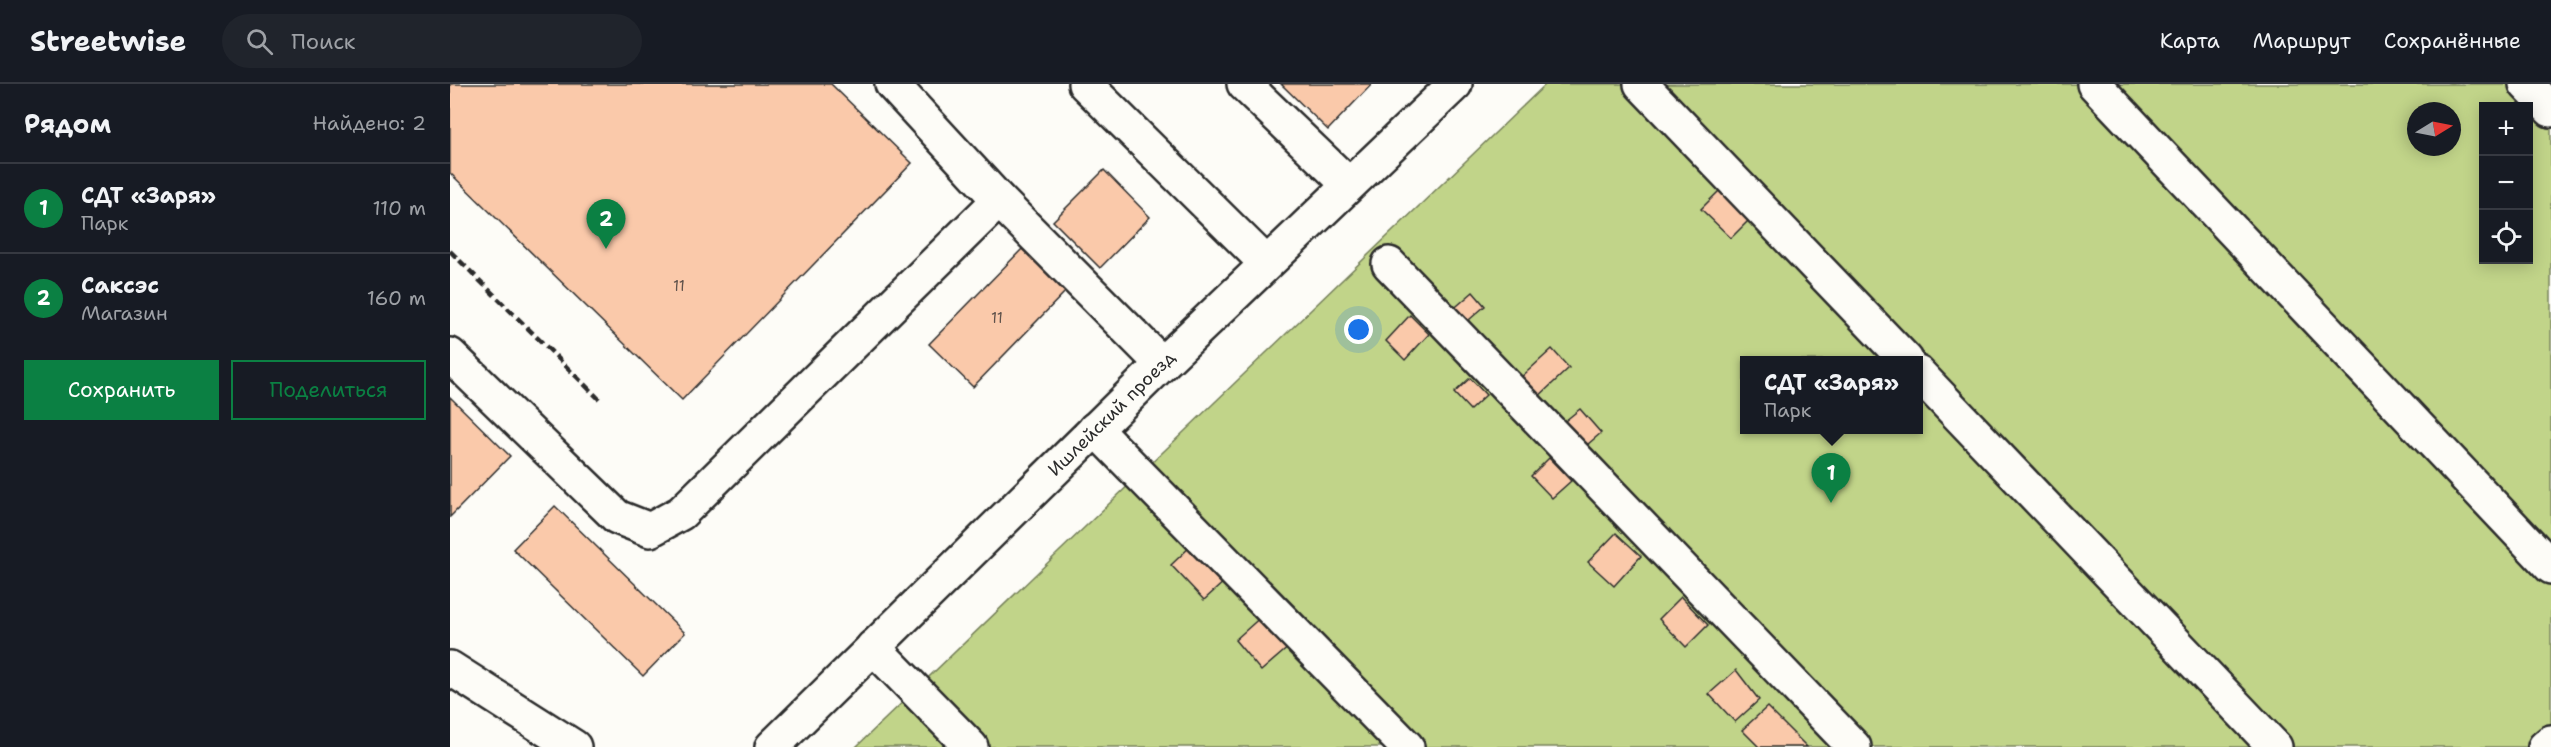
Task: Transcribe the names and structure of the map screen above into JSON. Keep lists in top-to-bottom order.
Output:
{
  "streets": {
    "street": ["Ишлейский проезд"]
  },
  "house_numbers": ["11", "11"],
  "north": "right",
  "page": {
    "header": "Streetwise",
    "search": "Поиск",
    "nav": ["Карта", "Маршрут", "Сохранённые"],
    "heading": ["Рядом", "Найдено: 2"],
    "map_buttons": ["+", "−"],
    "list": [
      {
        "mark": "1",
        "name": "СДТ «Заря»",
        "note": "Парк",
        "value": "110 m"
      },
      {
        "mark": "2",
        "name": "Саксэс",
        "note": "Магазин",
        "value": "160 m"
      }
    ],
    "pins": ["2", "1"],
    "buttons": ["Сохранить", "Поделиться"],
    "popup": ["СДТ «Заря»", "Парк"]
  }
}
